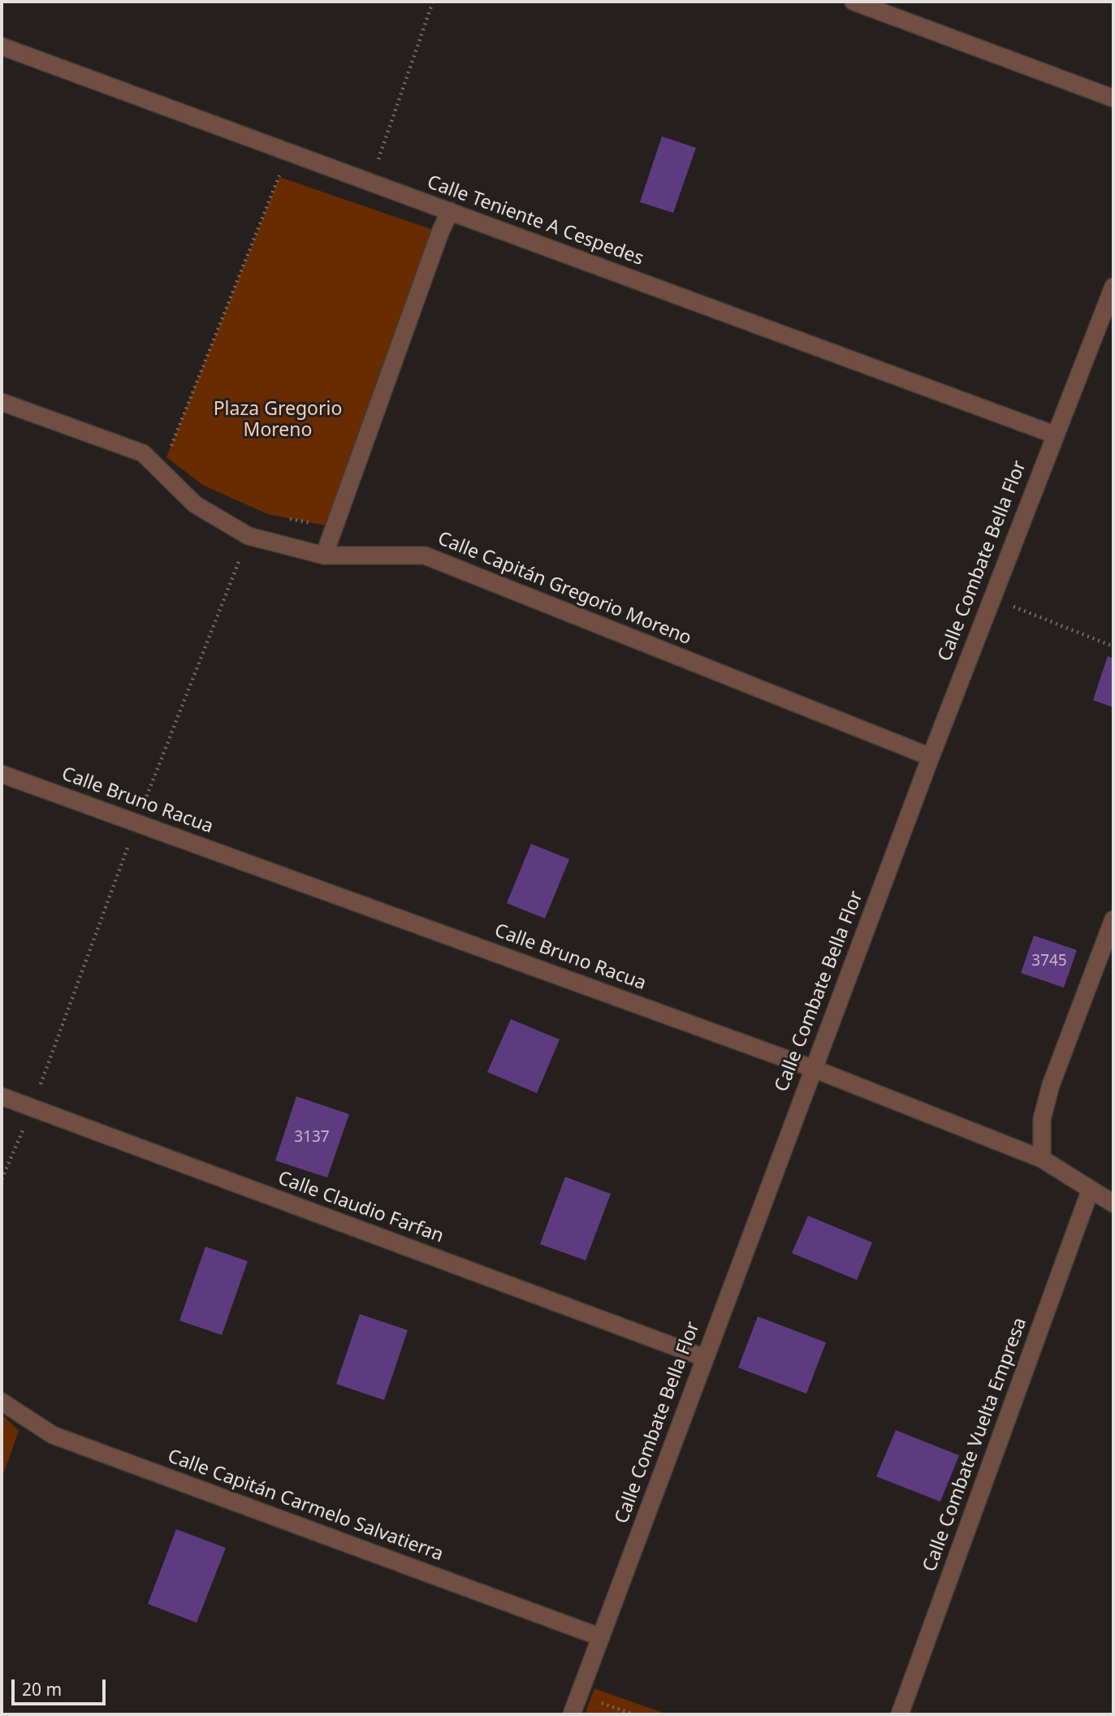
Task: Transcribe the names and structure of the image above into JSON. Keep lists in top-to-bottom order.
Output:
{
  "streets": {
    "street": [
      "Calle Teniente A Cespedes",
      "Calle Combate Bella Flor",
      "Calle Capitán Gregorio Moreno",
      "Calle Bruno Racua",
      "Calle Claudio Farfan",
      "Calle Combate Vuelta Empresa",
      "Calle Capitán Carmelo Salvatierra"
    ]
  },
  "crossings": [
    ["Calle Teniente A Cespedes", "Calle Combate Bella Flor"],
    ["Calle Combate Bella Flor", "Calle Capitán Gregorio Moreno"],
    ["Calle Combate Bella Flor", "Calle Bruno Racua"],
    ["Calle Combate Bella Flor", "Calle Claudio Farfan"],
    ["Calle Combate Bella Flor", "Calle Capitán Carmelo Salvatierra"],
    ["Calle Bruno Racua", "Calle Combate Vuelta Empresa"]
  ],
  "parks": ["Plaza Gregorio Moreno"],
  "house_numbers": ["3745", "3137"],
  "scale_bar": "20 m"
}
